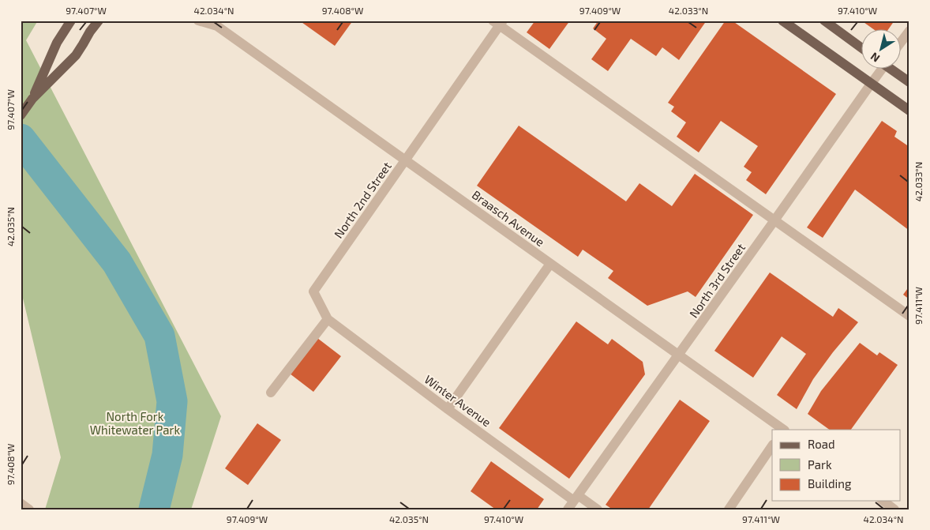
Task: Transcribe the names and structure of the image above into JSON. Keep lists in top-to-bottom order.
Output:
{
  "streets": {
    "street": [
      "North 2nd Street",
      "Braasch Avenue",
      "North 3rd Street",
      "Winter Avenue"
    ]
  },
  "crossings": [
    ["North 2nd Street", "Braasch Avenue"],
    ["North 2nd Street", "Winter Avenue"],
    ["Braasch Avenue", "North 3rd Street"],
    ["North 3rd Street", "Winter Avenue"]
  ],
  "parks": ["North Fork Whitewater Park"],
  "legend": ["Road", "Park", "Building"],
  "north": "bottom left",
  "coordinates": [
    "97.407°W",
    "42.034°N",
    "97.408°W",
    "97.409°W",
    "42.033°N",
    "97.410°W",
    "42.035°N",
    "97.411°W"
  ]
}
